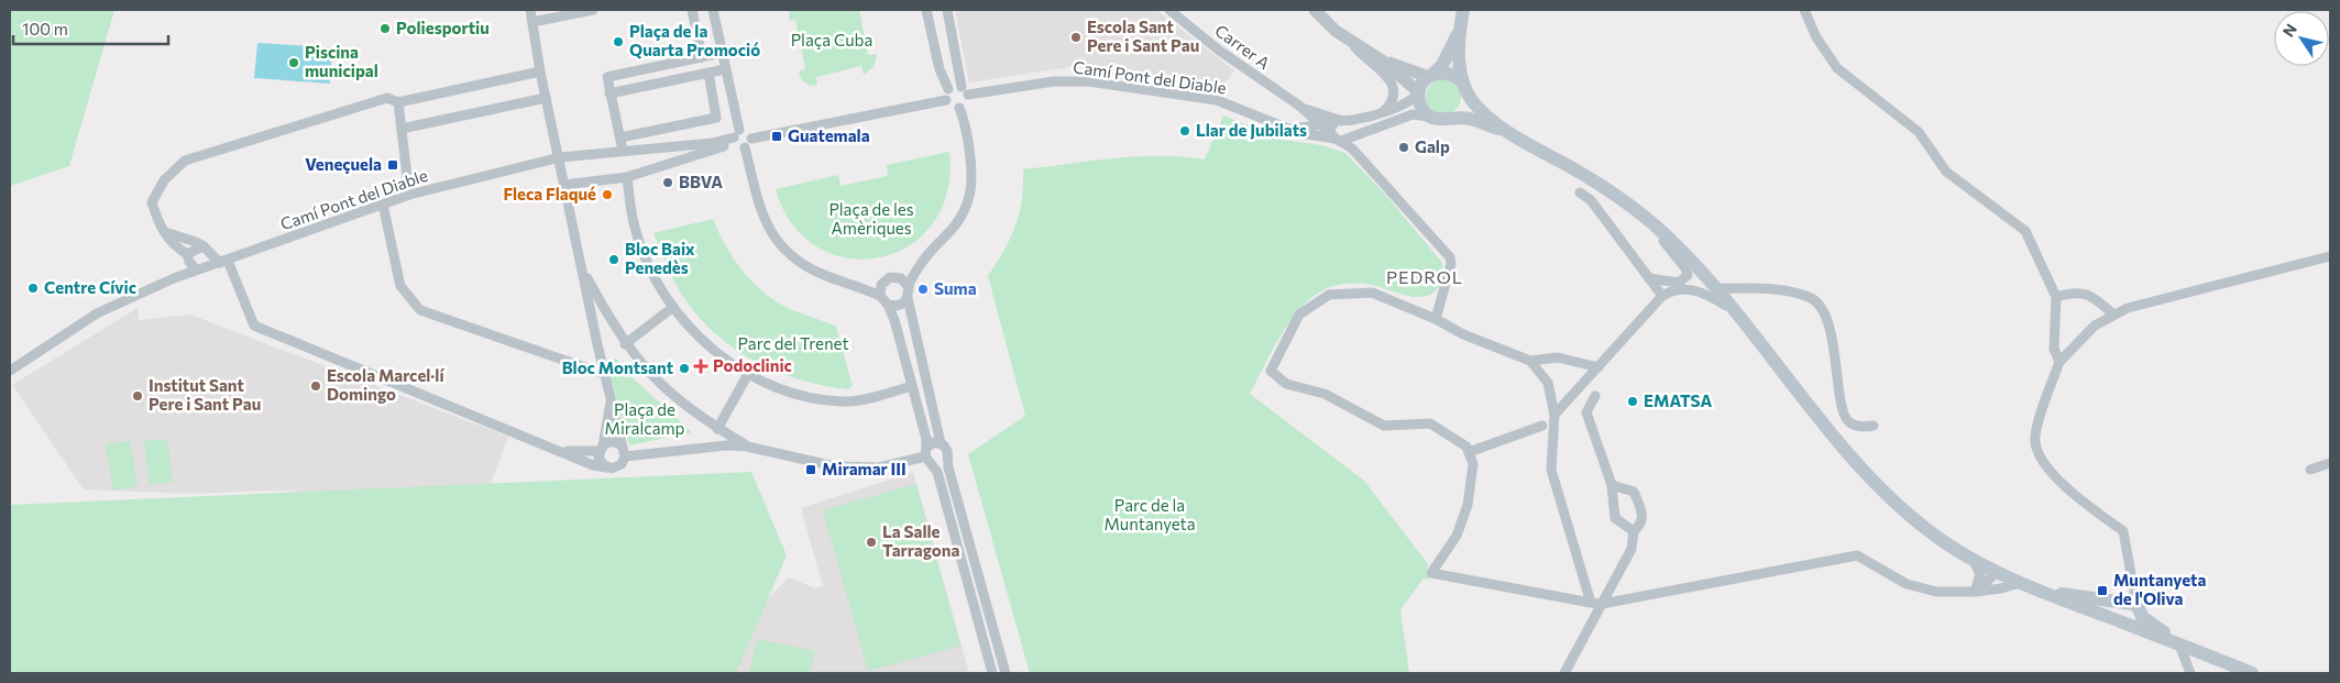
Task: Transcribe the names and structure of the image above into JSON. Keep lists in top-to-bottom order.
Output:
{
  "streets": {
    "street": ["Carrer A", "Camí Pont del Diable"]
  },
  "crossings": [
    ["Carrer A", "Camí Pont del Diable"]
  ],
  "districts": ["PEDROL"],
  "parks": [
    "Plaça Cuba",
    "Plaça de les Amèriques",
    "Parc del Trenet",
    "Plaça de Miralcamp",
    "Parc de la Muntanyeta"
  ],
  "places": {
    "other": [
      "Poliesportiu",
      "Escola Sant Pere i Sant Pau",
      "Plaça de la Quarta Promoció",
      "Piscina municipal",
      "Llar de Jubilats",
      "Galp",
      "BBVA",
      "Fleca Flaqué",
      "Bloc Baix Penedès",
      "Centre Cívic",
      "Suma",
      "Bloc Montsant",
      "Escola Marcel·lí Domingo",
      "Institut Sant Pere i Sant Pau",
      "EMATSA",
      "La Salle Tarragona"
    ],
    "transit": [
      "Guatemala",
      "Veneçuela",
      "Miramar III",
      "Muntanyeta de l'Oliva"
    ],
    "health": ["Podoclinic"]
  },
  "scale_bar": "100 m",
  "north": "top left"
}
